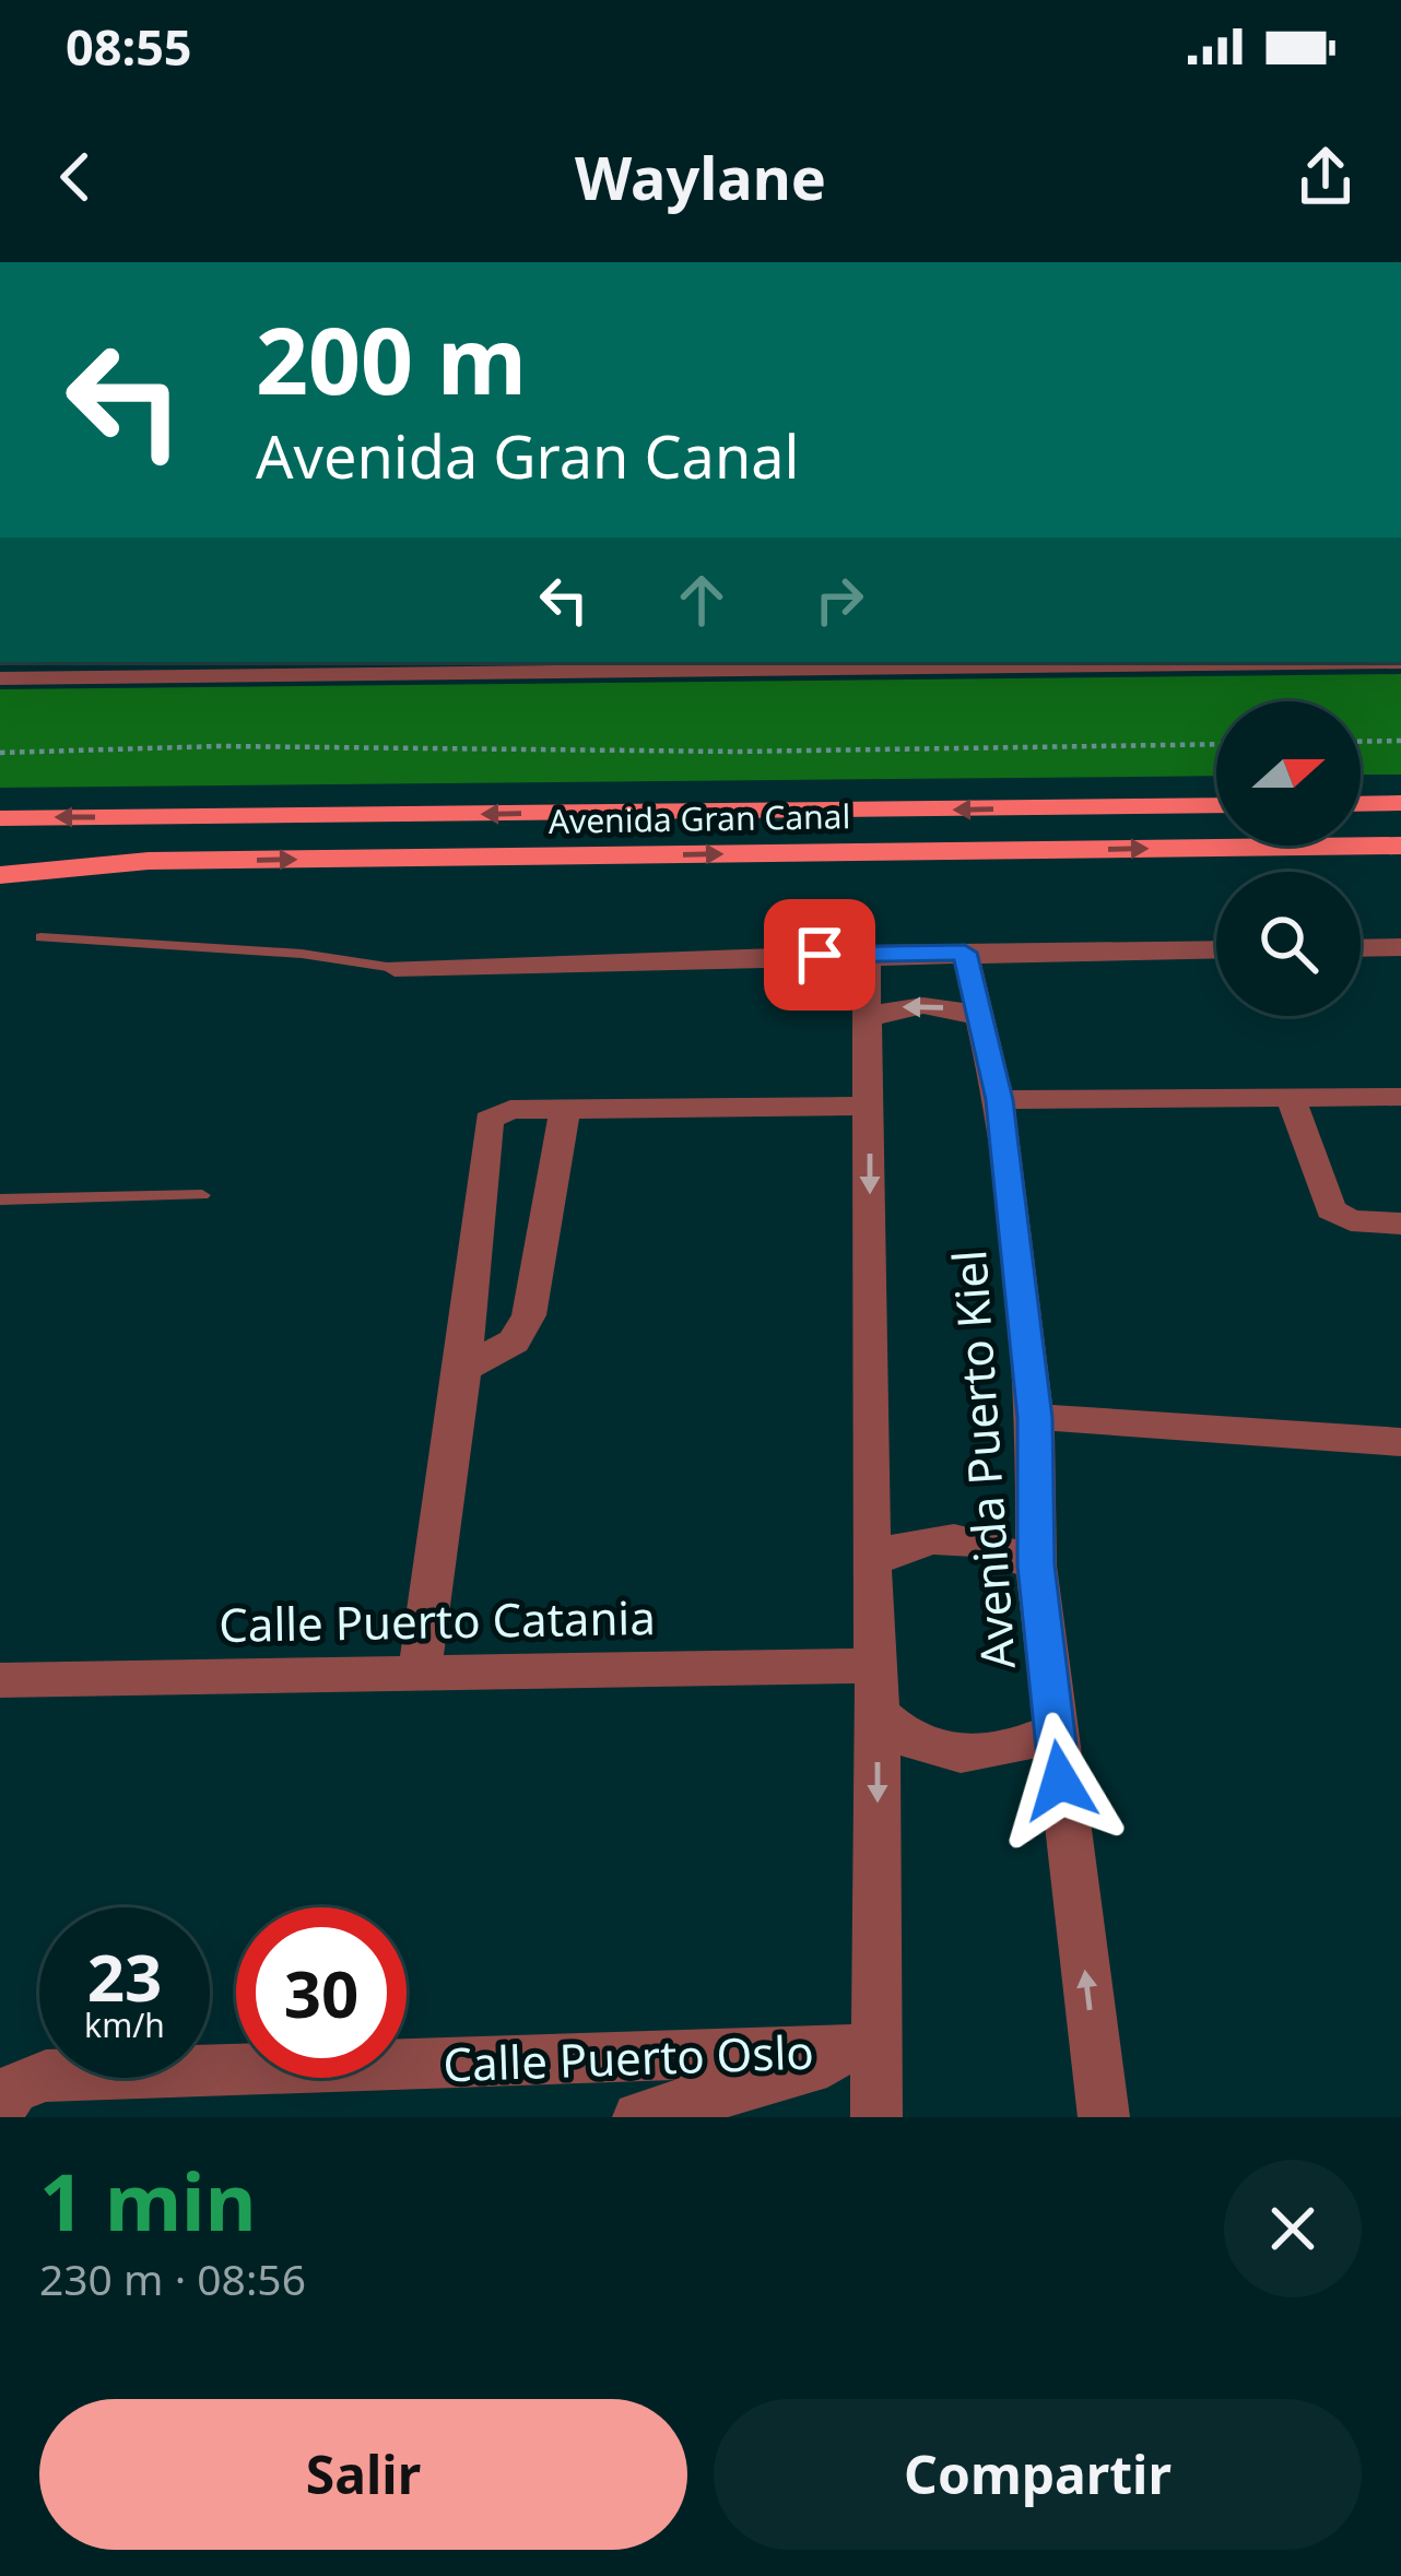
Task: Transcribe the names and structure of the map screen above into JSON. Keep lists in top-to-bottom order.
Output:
{
  "streets": {
    "main road": ["Avenida Gran Canal"],
    "street": ["Avenida Puerto Kiel", "Calle Puerto Catania", "Calle Puerto Oslo"]
  },
  "crossings": [
    ["Avenida Puerto Kiel", "Calle Puerto Catania"]
  ],
  "north": "right",
  "page": {
    "status": "08:55",
    "header": "Waylane",
    "turn": ["200 m", "Avenida Gran Canal"],
    "speed": "23 km/h",
    "limit": "30",
    "heading": ["1 min", "230 m · 08:56"],
    "buttons": ["Salir", "Compartir"]
  }
}
